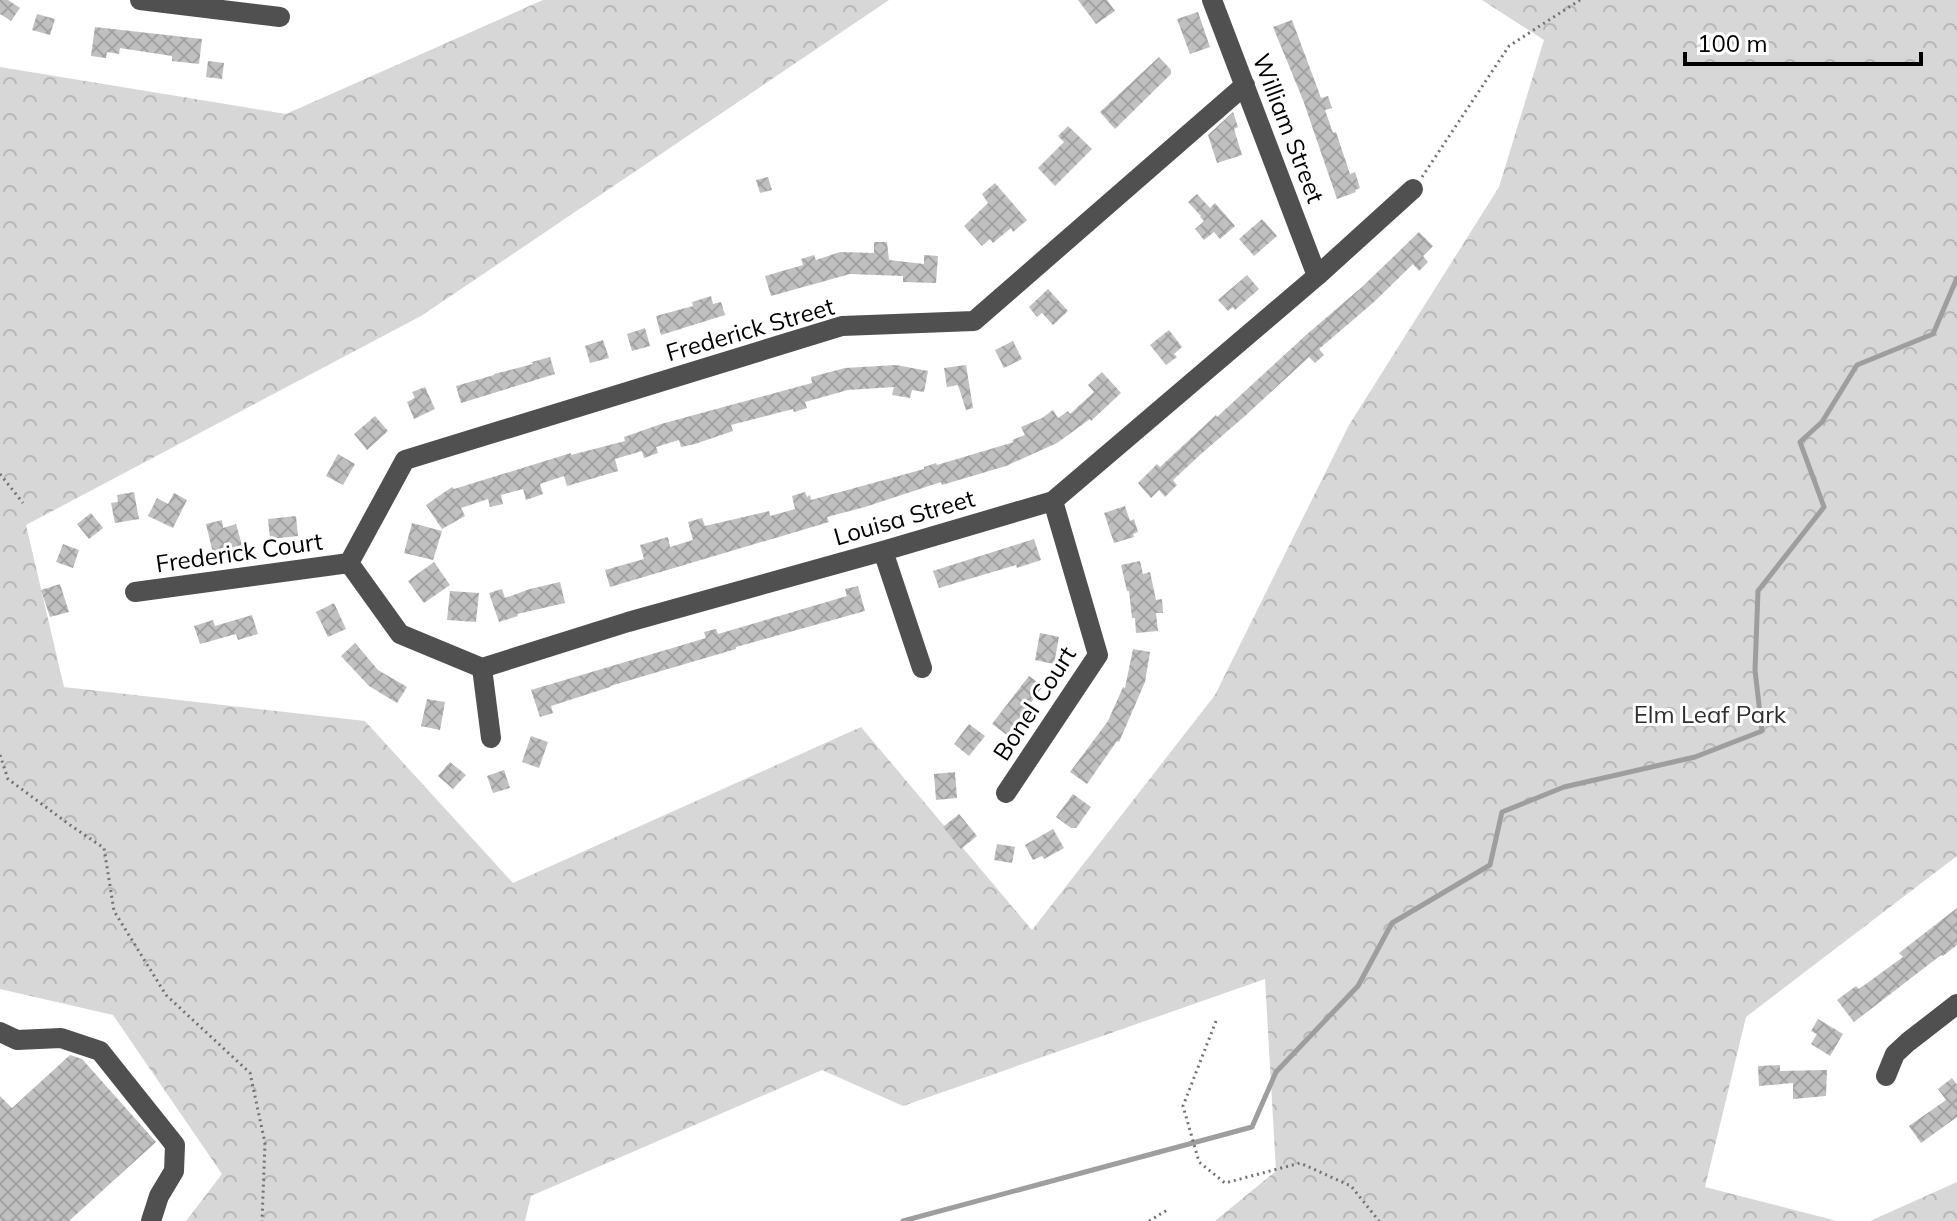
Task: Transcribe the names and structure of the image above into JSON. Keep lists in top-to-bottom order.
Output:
{
  "streets": {
    "street": [
      "William Street",
      "Frederick Street",
      "Louisa Street",
      "Frederick Court",
      "Bonel Court"
    ]
  },
  "crossings": [
    ["William Street", "Frederick Street"],
    ["William Street", "Louisa Street"],
    ["Frederick Street", "Frederick Court"],
    ["Louisa Street", "Bonel Court"]
  ],
  "parks": ["Elm Leaf Park"],
  "scale_bar": "100 m"
}
